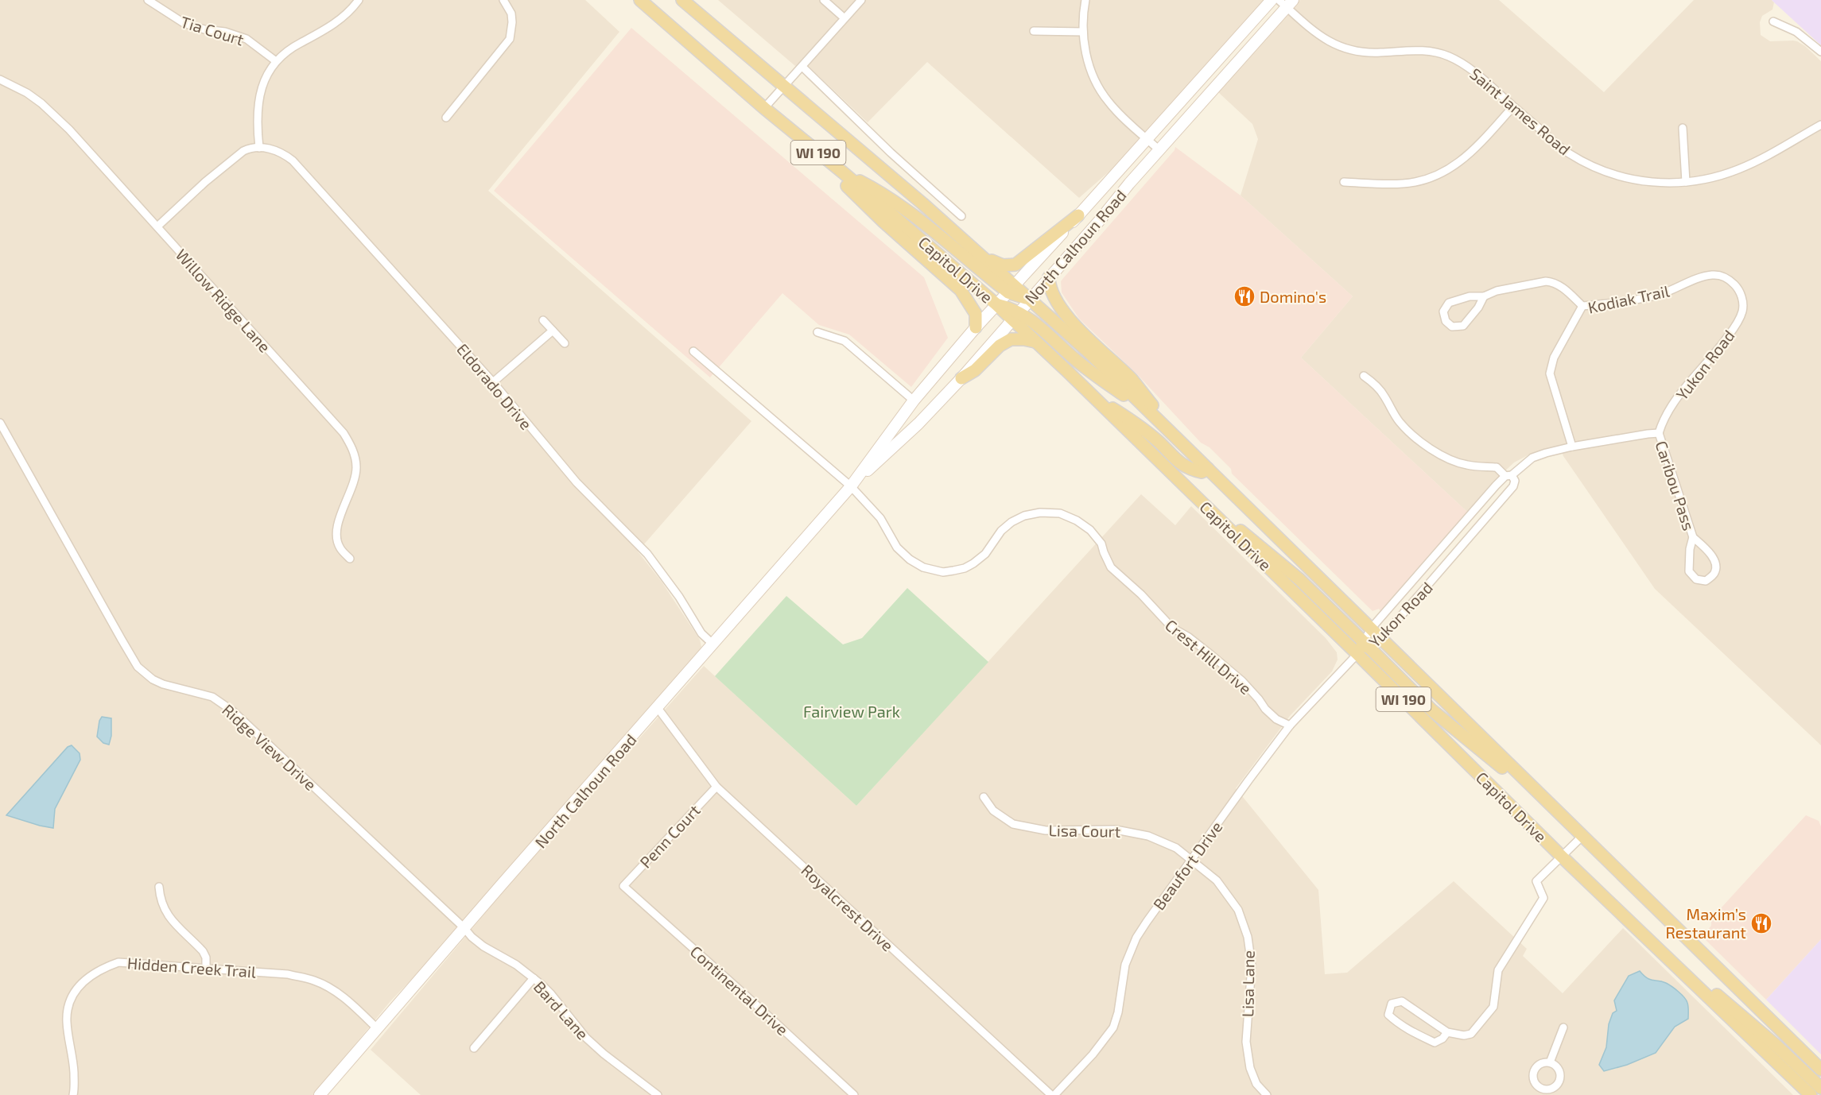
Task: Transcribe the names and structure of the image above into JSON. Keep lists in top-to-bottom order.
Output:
{
  "streets": {
    "main road": ["WI 190", "Capitol Drive"],
    "street": [
      "Tia Court",
      "Saint James Road",
      "North Calhoun Road",
      "Kodiak Trail",
      "Willow Ridge Lane",
      "Yukon Road",
      "Eldorado Drive",
      "Caribou Pass",
      "Crest Hill Drive",
      "Ridge View Drive",
      "Lisa Court",
      "Penn Court",
      "Beaufort Drive",
      "Royalcrest Drive",
      "Hidden Creek Trail",
      "Lisa Lane",
      "Continental Drive",
      "Bard Lane"
    ]
  },
  "crossings": [
    ["Saint James Road", "North Calhoun Road"],
    ["North Calhoun Road", "Capitol Drive"],
    ["North Calhoun Road", "Eldorado Drive"],
    ["North Calhoun Road", "Crest Hill Drive"],
    ["North Calhoun Road", "Ridge View Drive"],
    ["North Calhoun Road", "Royalcrest Drive"],
    ["North Calhoun Road", "Hidden Creek Trail"],
    ["North Calhoun Road", "Bard Lane"],
    ["Capitol Drive", "Yukon Road"],
    ["Capitol Drive", "Beaufort Drive"],
    ["Kodiak Trail", "Yukon Road"],
    ["Yukon Road", "Caribou Pass"],
    ["Yukon Road", "Beaufort Drive"],
    ["Crest Hill Drive", "Beaufort Drive"],
    ["Ridge View Drive", "Bard Lane"],
    ["Lisa Court", "Beaufort Drive"],
    ["Lisa Court", "Lisa Lane"],
    ["Penn Court", "Royalcrest Drive"],
    ["Penn Court", "Continental Drive"],
    ["Beaufort Drive", "Royalcrest Drive"],
    ["Beaufort Drive", "Lisa Lane"]
  ],
  "parks": ["Fairview Park"],
  "places": {
    "restaurant": ["Domino's", "Maxim’s Restaurant"]
  }
}
